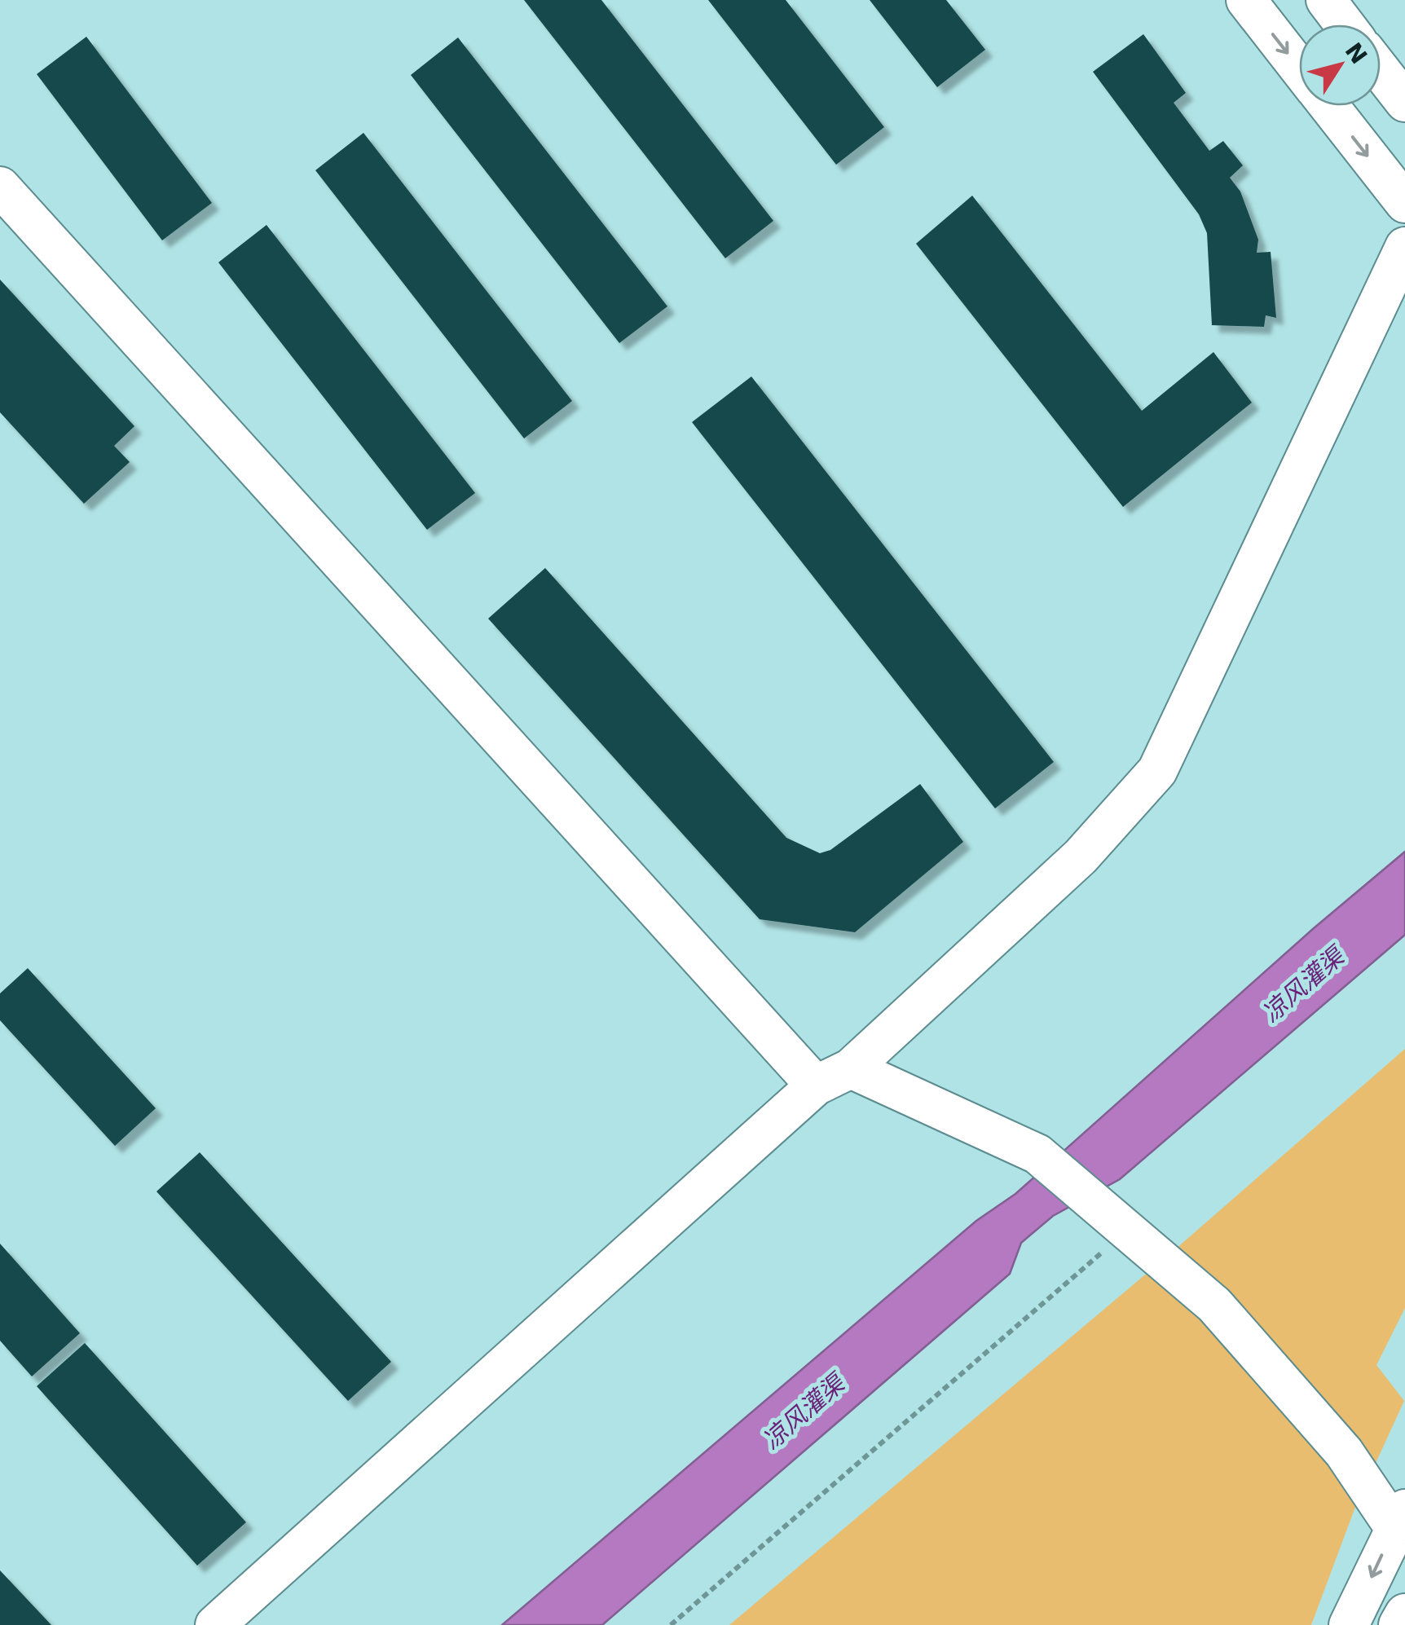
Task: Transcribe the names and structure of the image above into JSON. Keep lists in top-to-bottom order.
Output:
{
  "water": ["凉风灌渠"],
  "north": "top right"
}
